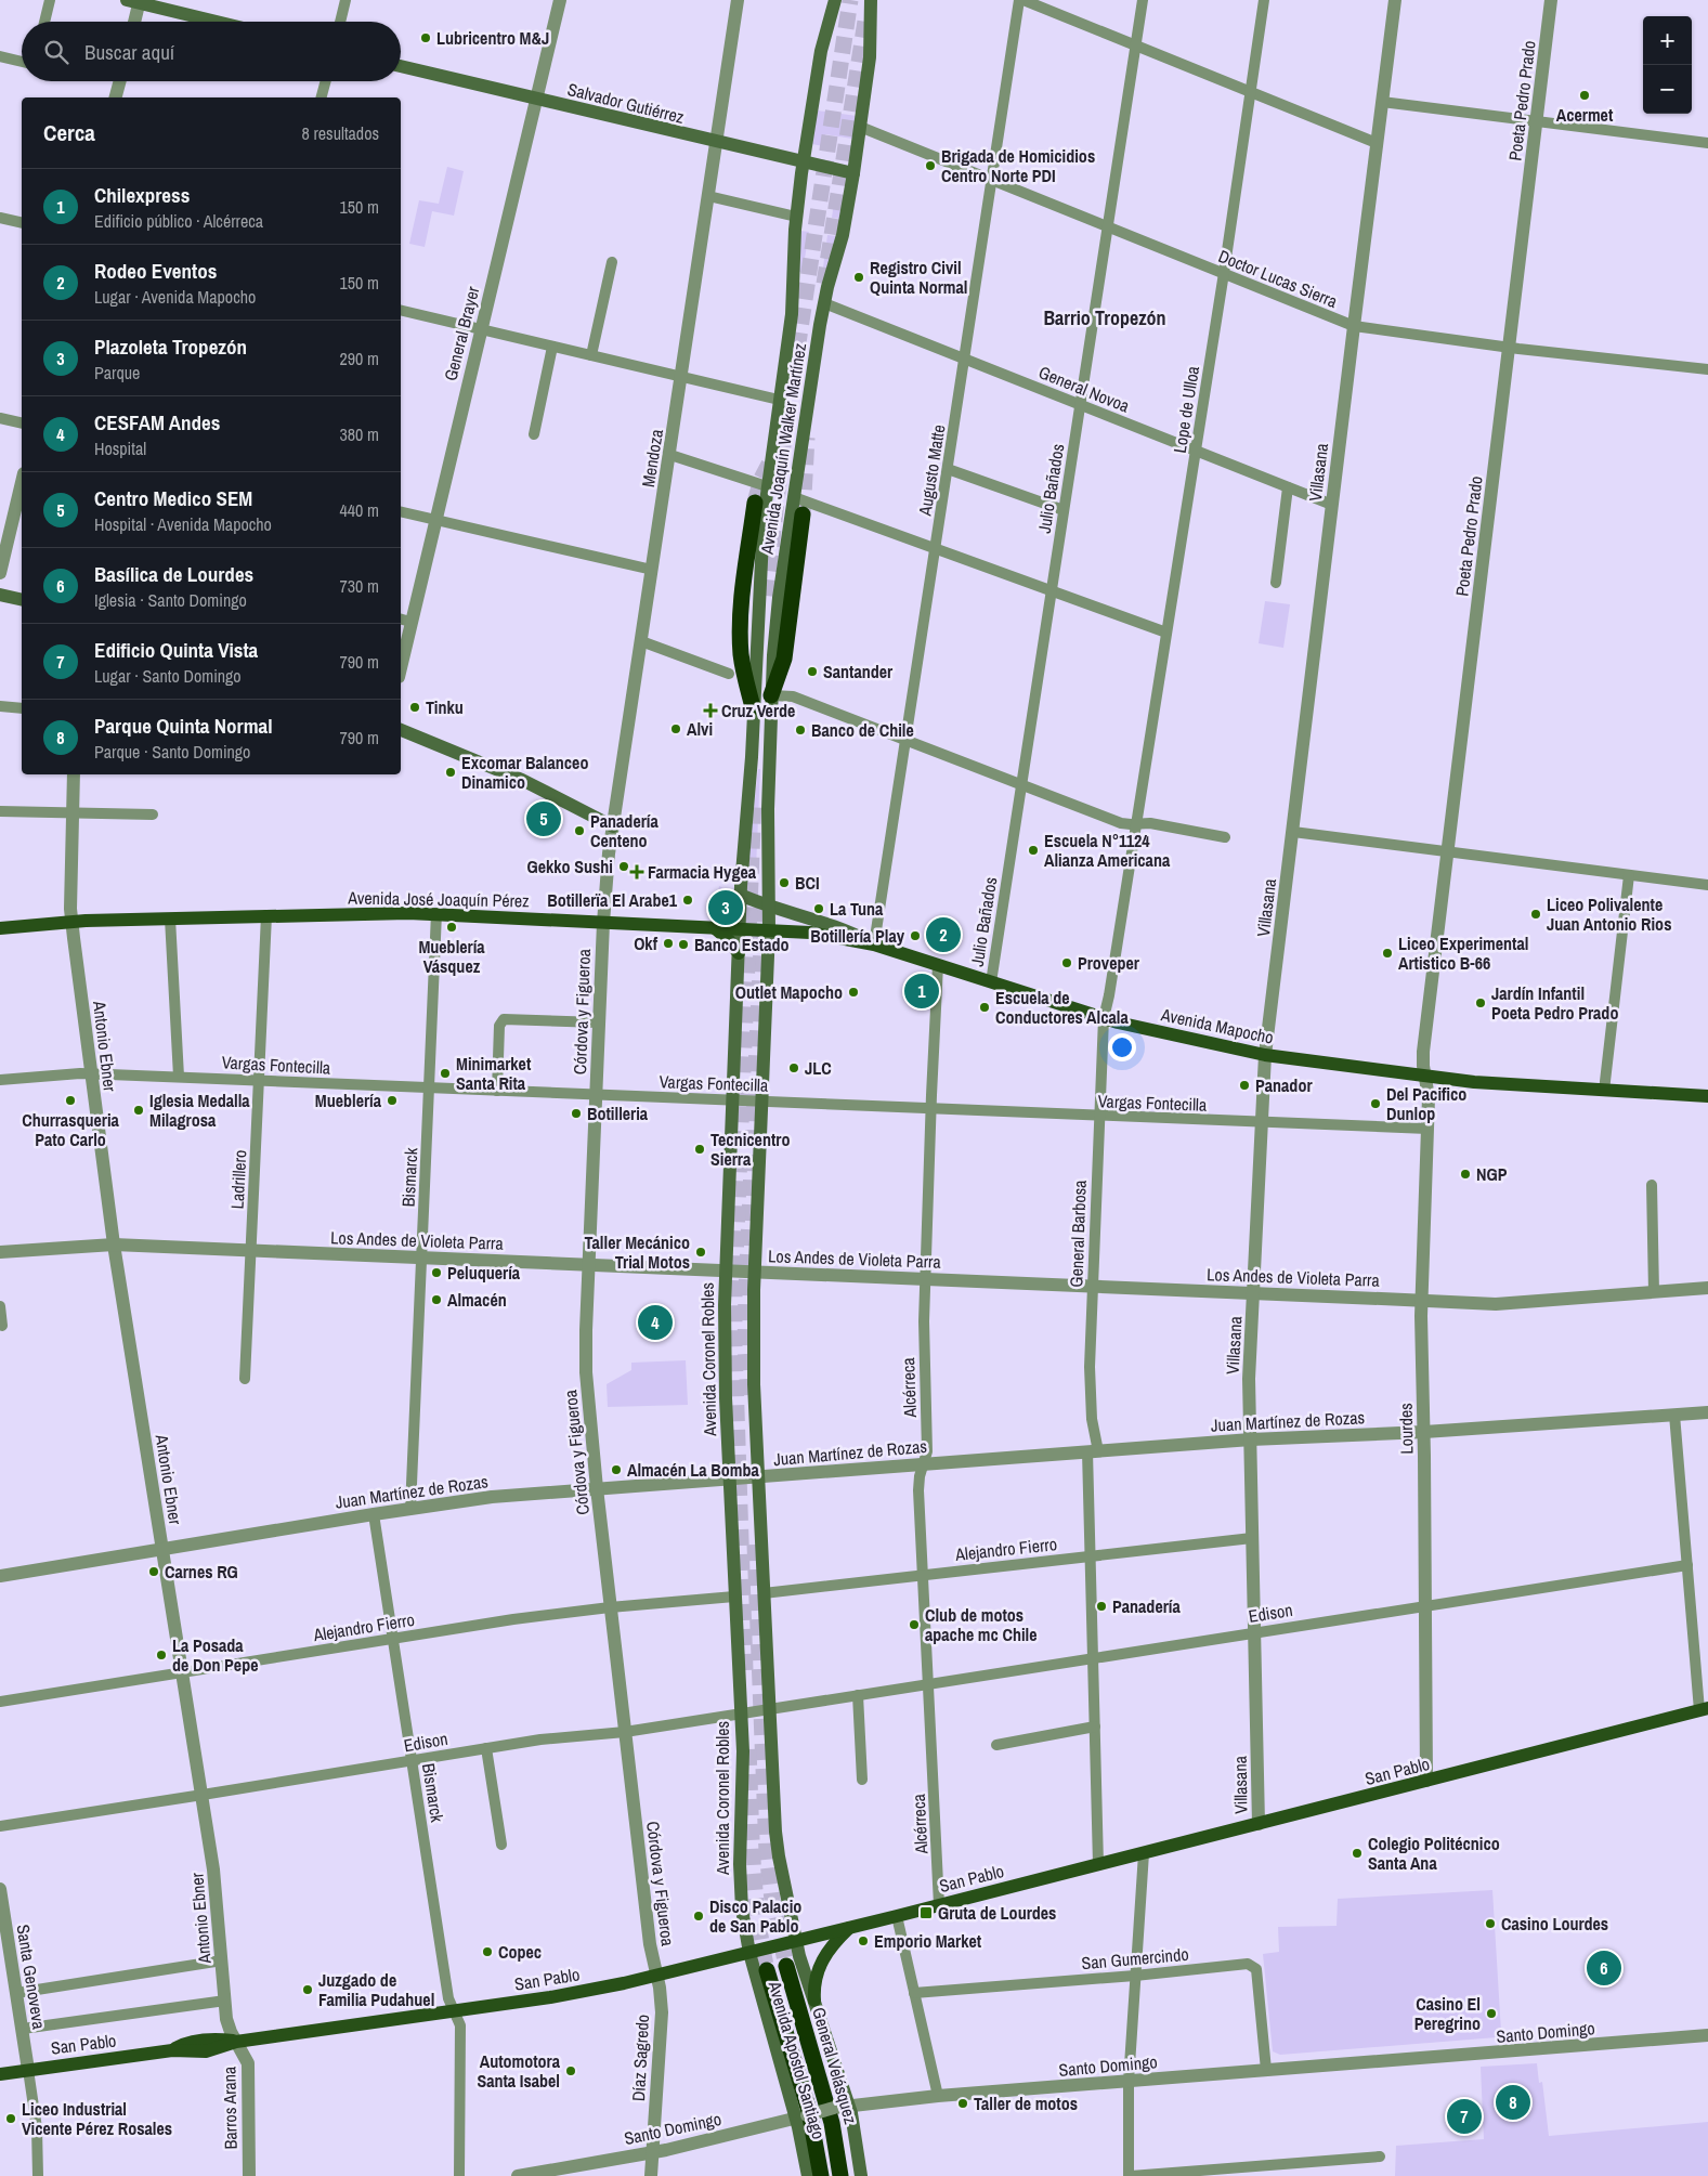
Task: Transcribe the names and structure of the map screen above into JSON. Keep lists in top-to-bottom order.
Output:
{
  "streets": {
    "highway": ["General Velásquez"],
    "main road": [
      "Salvador Gutiérrez",
      "Avenida Joaquín Walker Martínez",
      "Avenida José Joaquín Pérez",
      "Avenida Mapocho",
      "Avenida Coronel Robles",
      "San Pablo",
      "Avenida Apostol Santiago"
    ],
    "street": [
      "Poeta Pedro Prado",
      "Doctor Lucas Sierra",
      "General Brayer",
      "General Novoa",
      "Lope de Ulloa",
      "Mendoza",
      "Augusto Matte",
      "Villasana",
      "Julio Bañados",
      "Córdova y Figueroa",
      "Antonio Ebner",
      "Vargas Fontecilla",
      "Bismarck",
      "Ladrillero",
      "General Barbosa",
      "Los Andes de Violeta Parra",
      "Alcérreca",
      "Juan Martínez de Rozas",
      "Lourdes",
      "Alejandro Fierro",
      "Edison",
      "San Gumercindo",
      "Santa Genoveva",
      "Santo Domingo",
      "Díaz Sagredo",
      "Barros Arana"
    ]
  },
  "crossings": [
    ["Poeta Pedro Prado", "Doctor Lucas Sierra"],
    ["Poeta Pedro Prado", "Avenida Mapocho"],
    ["Poeta Pedro Prado", "Lourdes"],
    ["Salvador Gutiérrez", "General Brayer"],
    ["Salvador Gutiérrez", "Avenida Joaquín Walker Martínez"],
    ["Salvador Gutiérrez", "Mendoza"],
    ["Doctor Lucas Sierra", "Lope de Ulloa"],
    ["Doctor Lucas Sierra", "Avenida Joaquín Walker Martínez"],
    ["Doctor Lucas Sierra", "Augusto Matte"],
    ["Doctor Lucas Sierra", "Villasana"],
    ["Doctor Lucas Sierra", "Julio Bañados"],
    ["General Novoa", "Lope de Ulloa"],
    ["General Novoa", "Avenida Joaquín Walker Martínez"],
    ["General Novoa", "Augusto Matte"],
    ["General Novoa", "Villasana"],
    ["General Novoa", "Julio Bañados"],
    ["Lope de Ulloa", "Avenida Mapocho"],
    ["Lope de Ulloa", "General Barbosa"],
    ["Avenida Joaquín Walker Martínez", "Avenida Mapocho"],
    ["Avenida Joaquín Walker Martínez", "Avenida Coronel Robles"],
    ["Mendoza", "Avenida José Joaquín Pérez"],
    ["Mendoza", "Córdova y Figueroa"],
    ["Augusto Matte", "Avenida José Joaquín Pérez"],
    ["Augusto Matte", "Avenida Mapocho"],
    ["Villasana", "Avenida Mapocho"],
    ["Villasana", "Vargas Fontecilla"],
    ["Villasana", "Los Andes de Violeta Parra"],
    ["Villasana", "Juan Martínez de Rozas"],
    ["Villasana", "Alejandro Fierro"],
    ["Villasana", "Edison"],
    ["Villasana", "San Pablo"],
    ["Julio Bañados", "Avenida Mapocho"],
    ["Avenida José Joaquín Pérez", "Córdova y Figueroa"],
    ["Avenida José Joaquín Pérez", "Avenida Mapocho"],
    ["Avenida José Joaquín Pérez", "Antonio Ebner"],
    ["Avenida José Joaquín Pérez", "Bismarck"],
    ["Avenida José Joaquín Pérez", "Ladrillero"],
    ["Avenida José Joaquín Pérez", "Avenida Coronel Robles"],
    ["Córdova y Figueroa", "Vargas Fontecilla"],
    ["Córdova y Figueroa", "Los Andes de Violeta Parra"],
    ["Córdova y Figueroa", "Juan Martínez de Rozas"],
    ["Córdova y Figueroa", "Alejandro Fierro"],
    ["Córdova y Figueroa", "Edison"],
    ["Córdova y Figueroa", "San Pablo"],
    ["Córdova y Figueroa", "Díaz Sagredo"],
    ["Avenida Mapocho", "General Barbosa"],
    ["Avenida Mapocho", "Avenida Coronel Robles"],
    ["Avenida Mapocho", "Alcérreca"],
    ["Avenida Mapocho", "Lourdes"],
    ["Antonio Ebner", "Vargas Fontecilla"],
    ["Antonio Ebner", "Los Andes de Violeta Parra"],
    ["Antonio Ebner", "Juan Martínez de Rozas"],
    ["Antonio Ebner", "Alejandro Fierro"],
    ["Antonio Ebner", "Edison"],
    ["Antonio Ebner", "San Pablo"],
    ["Antonio Ebner", "Barros Arana"],
    ["Vargas Fontecilla", "Bismarck"],
    ["Vargas Fontecilla", "Ladrillero"],
    ["Vargas Fontecilla", "General Barbosa"],
    ["Vargas Fontecilla", "Avenida Coronel Robles"],
    ["Vargas Fontecilla", "Alcérreca"],
    ["Vargas Fontecilla", "Lourdes"],
    ["Bismarck", "Los Andes de Violeta Parra"],
    ["Bismarck", "Juan Martínez de Rozas"],
    ["Bismarck", "Alejandro Fierro"],
    ["Bismarck", "Edison"],
    ["Bismarck", "San Pablo"],
    ["Ladrillero", "Los Andes de Violeta Parra"],
    ["General Barbosa", "Los Andes de Violeta Parra"],
    ["General Barbosa", "Juan Martínez de Rozas"],
    ["General Barbosa", "Alejandro Fierro"],
    ["General Barbosa", "Edison"],
    ["General Barbosa", "San Pablo"],
    ["Los Andes de Violeta Parra", "Avenida Coronel Robles"],
    ["Los Andes de Violeta Parra", "Alcérreca"],
    ["Los Andes de Violeta Parra", "Lourdes"],
    ["Avenida Coronel Robles", "Juan Martínez de Rozas"],
    ["Avenida Coronel Robles", "Alejandro Fierro"],
    ["Avenida Coronel Robles", "Edison"],
    ["Avenida Coronel Robles", "San Pablo"],
    ["Avenida Coronel Robles", "Avenida Apostol Santiago"],
    ["Alcérreca", "Juan Martínez de Rozas"],
    ["Alcérreca", "Alejandro Fierro"],
    ["Alcérreca", "Edison"],
    ["Alcérreca", "San Pablo"],
    ["Juan Martínez de Rozas", "Lourdes"],
    ["Lourdes", "Edison"],
    ["Lourdes", "San Pablo"],
    ["San Pablo", "Santa Genoveva"],
    ["San Pablo", "Díaz Sagredo"],
    ["San Pablo", "Avenida Apostol Santiago"],
    ["San Pablo", "Barros Arana"],
    ["San Gumercindo", "Santo Domingo"],
    ["Santo Domingo", "Díaz Sagredo"],
    ["Santo Domingo", "Avenida Apostol Santiago"]
  ],
  "districts": ["Barrio Tropezón"],
  "places": {
    "other": [
      "Lubricentro M&J",
      "Acermet",
      "Brigada de Homicidios Centro Norte PDI",
      "Registro Civil Quinta Normal",
      "Santander",
      "Tinku",
      "Alvi",
      "Banco de Chile",
      "Excomar Balanceo Dinamico",
      "Panadería Centeno",
      "Escuela N°1124 Alianza Americana",
      "Gekko Sushi",
      "BCI",
      "Botillerïa El Arabe1",
      "La Tuna",
      "Liceo Polivalente Juan Antonio Rios",
      "Mueblería Vásquez",
      "Botillería Play",
      "Okf",
      "Banco Estado",
      "Liceo Experimental Artistico B-66",
      "Proveper",
      "Outlet Mapocho",
      "Jardín Infantil Poeta Pedro Prado",
      "Escuela de Conductores Alcala",
      "JLC",
      "Minimarket Santa Rita",
      "Panador",
      "Churrasqueria Pato Carlo",
      "Mueblería",
      "Del Pacifico Dunlop",
      "Iglesia Medalla Milagrosa",
      "Botilleria",
      "Tecnicentro Sierra",
      "NGP",
      "Taller Mecánico Trial Motos",
      "Peluquería",
      "Almacén",
      "Almacén La Bomba",
      "Carnes RG",
      "Panadería",
      "Club de motos apache mc Chile",
      "La Posada de Don Pepe",
      "Colegio Politécnico Santa Ana",
      "Disco Palacio de San Pablo",
      "Casino Lourdes",
      "Emporio Market",
      "Copec",
      "Juzgado de Familia Pudahuel",
      "Casino El Peregrino",
      "Automotora Santa Isabel",
      "Taller de motos",
      "Liceo Industrial Vicente Pérez Rosales"
    ],
    "health": ["Cruz Verde", "Farmacia Hygea"],
    "transit": ["Gruta de Lourdes"]
  },
  "page": {
    "map_buttons": ["+", "−"],
    "search": "Buscar aquí",
    "heading": ["Cerca", "8 resultados"],
    "list": [
      {
        "mark": "1",
        "name": "Chilexpress",
        "note": "Edificio público · Alcérreca",
        "value": "150 m"
      },
      {
        "mark": "2",
        "name": "Rodeo Eventos",
        "note": "Lugar · Avenida Mapocho",
        "value": "150 m"
      },
      {
        "mark": "3",
        "name": "Plazoleta Tropezón",
        "note": "Parque",
        "value": "290 m"
      },
      {
        "mark": "4",
        "name": "CESFAM Andes",
        "note": "Hospital",
        "value": "380 m"
      },
      {
        "mark": "5",
        "name": "Centro Medico SEM",
        "note": "Hospital · Avenida Mapocho",
        "value": "440 m"
      },
      {
        "mark": "6",
        "name": "Basílica de Lourdes",
        "note": "Iglesia · Santo Domingo",
        "value": "730 m"
      },
      {
        "mark": "7",
        "name": "Edificio Quinta Vista",
        "note": "Lugar · Santo Domingo",
        "value": "790 m"
      },
      {
        "mark": "8",
        "name": "Parque Quinta Normal",
        "note": "Parque · Santo Domingo",
        "value": "790 m"
      }
    ],
    "pins": [
      "5",
      "3",
      "2",
      "1",
      "4",
      "6",
      "8",
      "7"
    ]
  }
}
